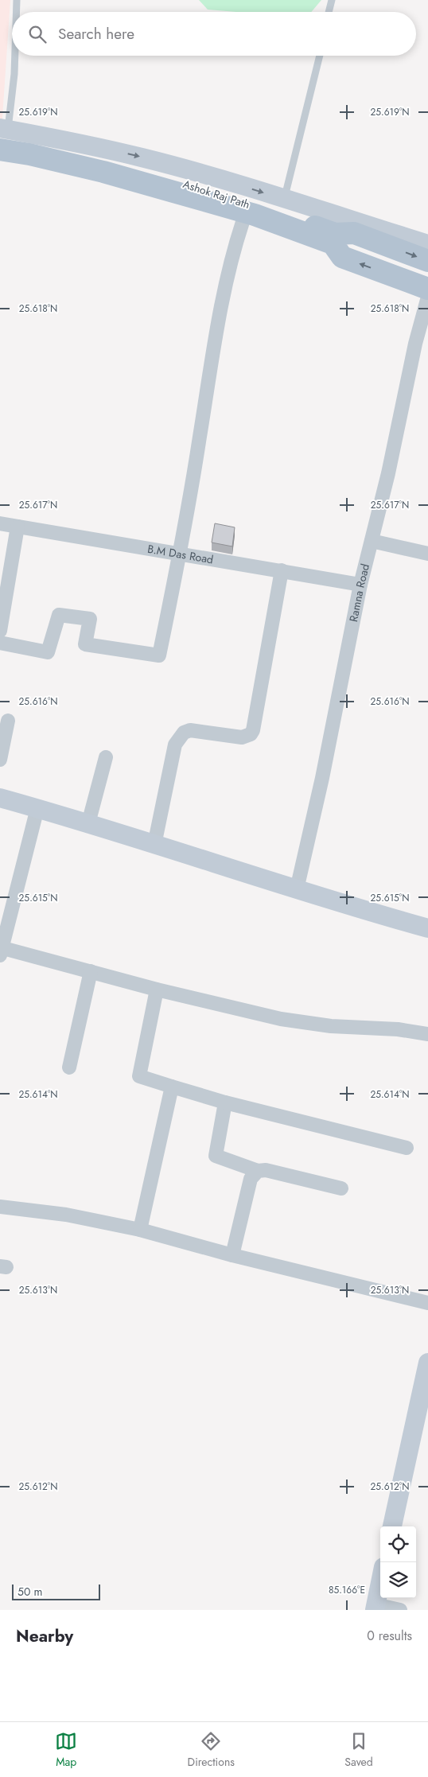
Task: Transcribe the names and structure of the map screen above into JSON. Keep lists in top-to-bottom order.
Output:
{
  "streets": {
    "main road": ["Ashok Raj Path"],
    "street": ["B.M Das Road", "Ramna Road"]
  },
  "crossings": [
    ["B.M Das Road", "Ramna Road"]
  ],
  "scale_bar": "50 m",
  "page": {
    "search": "Search here",
    "scale": "50 m",
    "heading": ["Nearby", "0 results"],
    "nav": ["Map", "Directions", "Saved"]
  },
  "coordinates": [
    "25.619°N",
    "25.618°N",
    "25.617°N",
    "25.616°N",
    "25.615°N",
    "25.614°N",
    "25.613°N",
    "25.612°N",
    "85.166°E"
  ]
}
